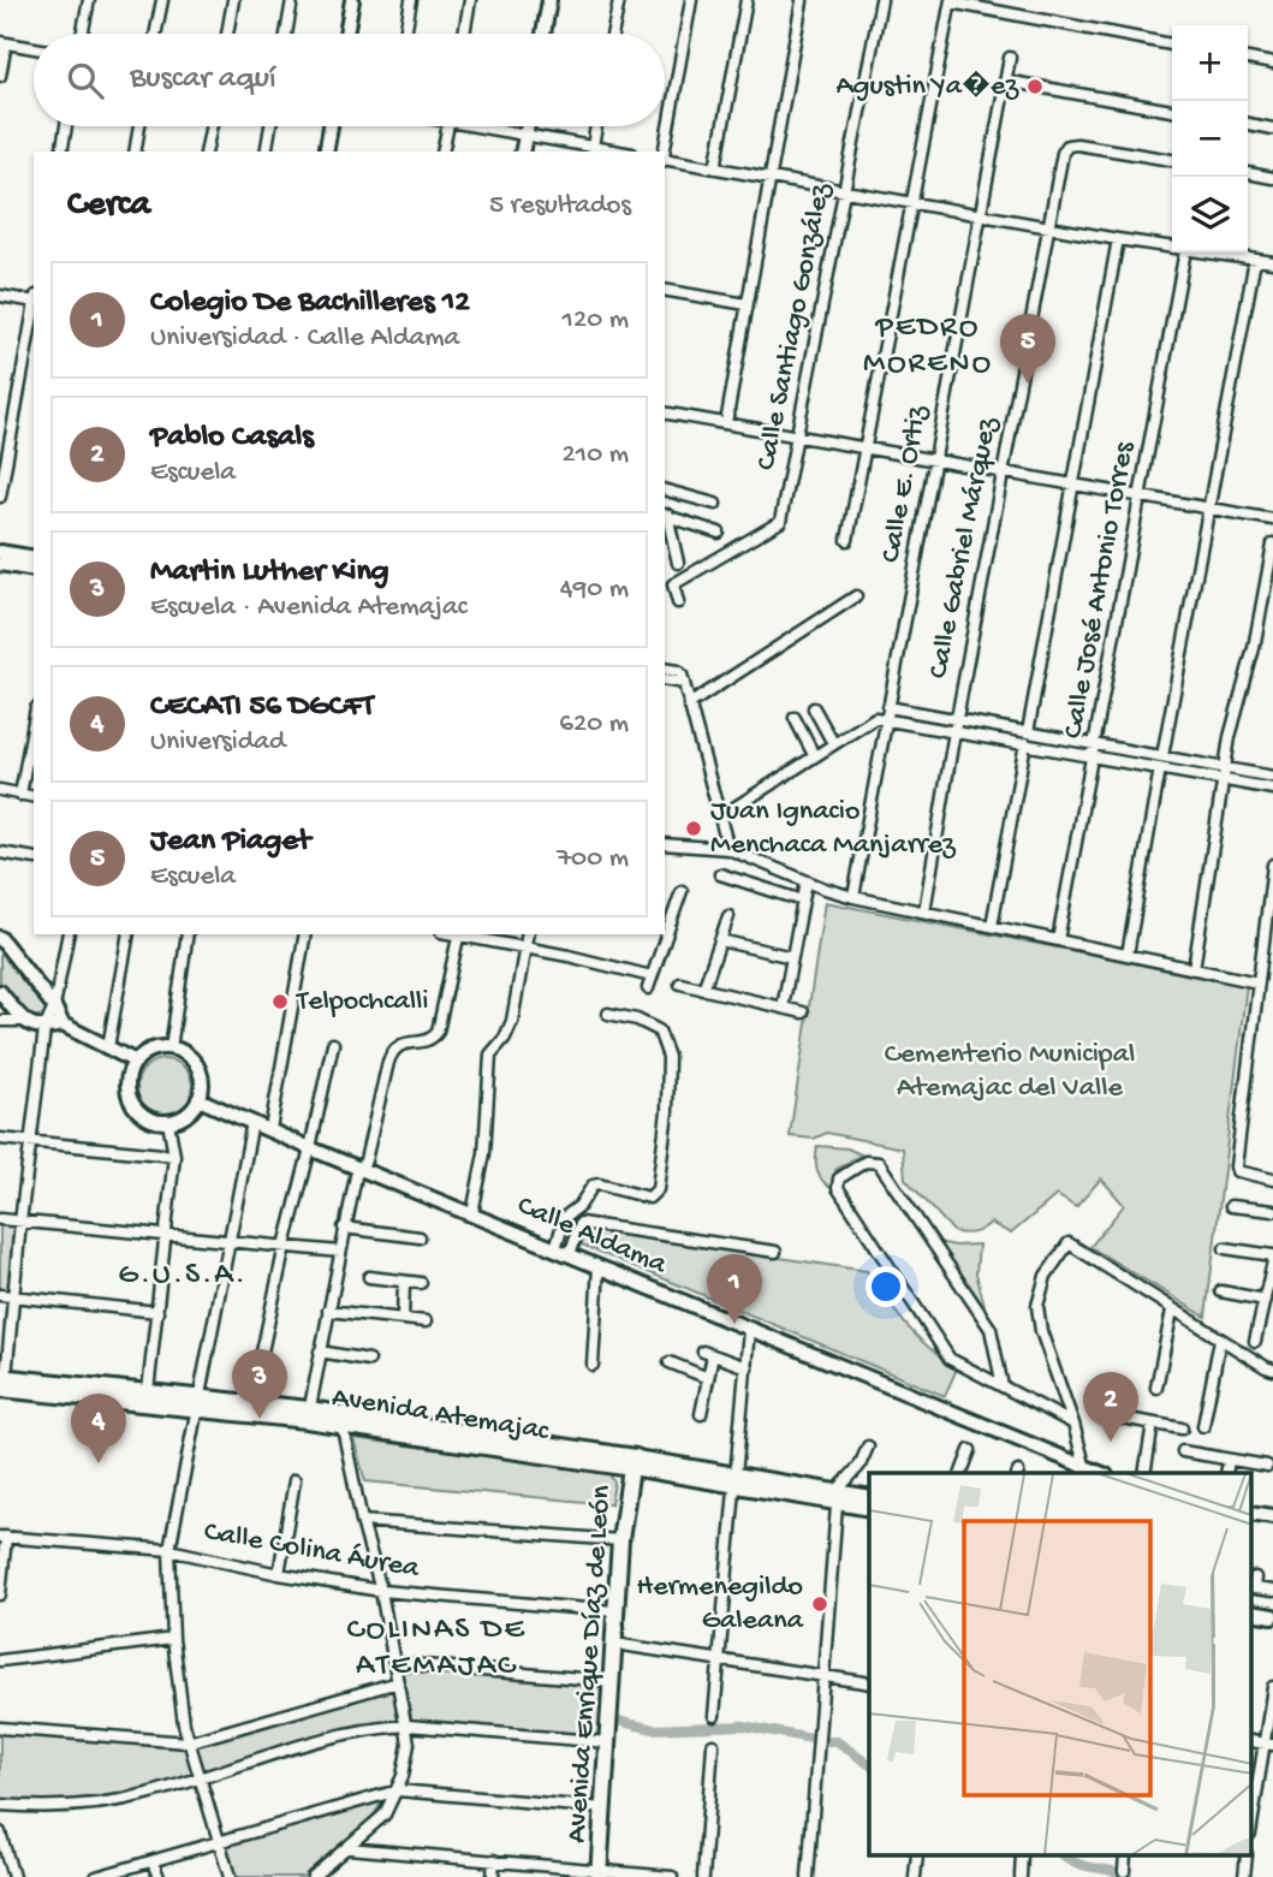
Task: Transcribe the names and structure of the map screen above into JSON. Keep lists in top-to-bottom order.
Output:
{
  "streets": {
    "main road": ["Avenida Atemajac", "Avenida Enrique Díaz de León"],
    "street": [
      "Calle Santiago González",
      "Calle E. Ortiz",
      "Calle Gabriel Márquez",
      "Calle José Antonio Torres",
      "Calle Aldama",
      "Calle Colina Áurea"
    ]
  },
  "crossings": [
    ["Avenida Atemajac", "Avenida Enrique Díaz de León"],
    ["Calle Colina Áurea", "Avenida Enrique Díaz de León"]
  ],
  "districts": ["PEDRO MORENO", "G.U.S.A.", "COLINAS DE ATEMAJAC"],
  "parks": ["Cementerio Municipal Atemajac del Valle"],
  "places": [
    "Agustin Ya�ez",
    "Juan Ignacio Menchaca Manjarrez",
    "Telpochcalli",
    "Hermenegildo Galeana"
  ],
  "page": {
    "map_buttons": ["+", "−"],
    "search": "Buscar aquí",
    "heading": ["Cerca", "5 resultados"],
    "list": [
      {
        "mark": "1",
        "name": "Colegio De Bachilleres 12",
        "note": "Universidad · Calle Aldama",
        "value": "120 m"
      },
      {
        "mark": "2",
        "name": "Pablo Casals",
        "note": "Escuela",
        "value": "210 m"
      },
      {
        "mark": "3",
        "name": "Martin Luther King",
        "note": "Escuela · Avenida Atemajac",
        "value": "490 m"
      },
      {
        "mark": "4",
        "name": "CECATI 56 DGCFT",
        "note": "Universidad",
        "value": "620 m"
      },
      {
        "mark": "5",
        "name": "Jean Piaget",
        "note": "Escuela",
        "value": "700 m"
      }
    ],
    "pins": [
      "5",
      "1",
      "3",
      "2",
      "4"
    ]
  }
}
